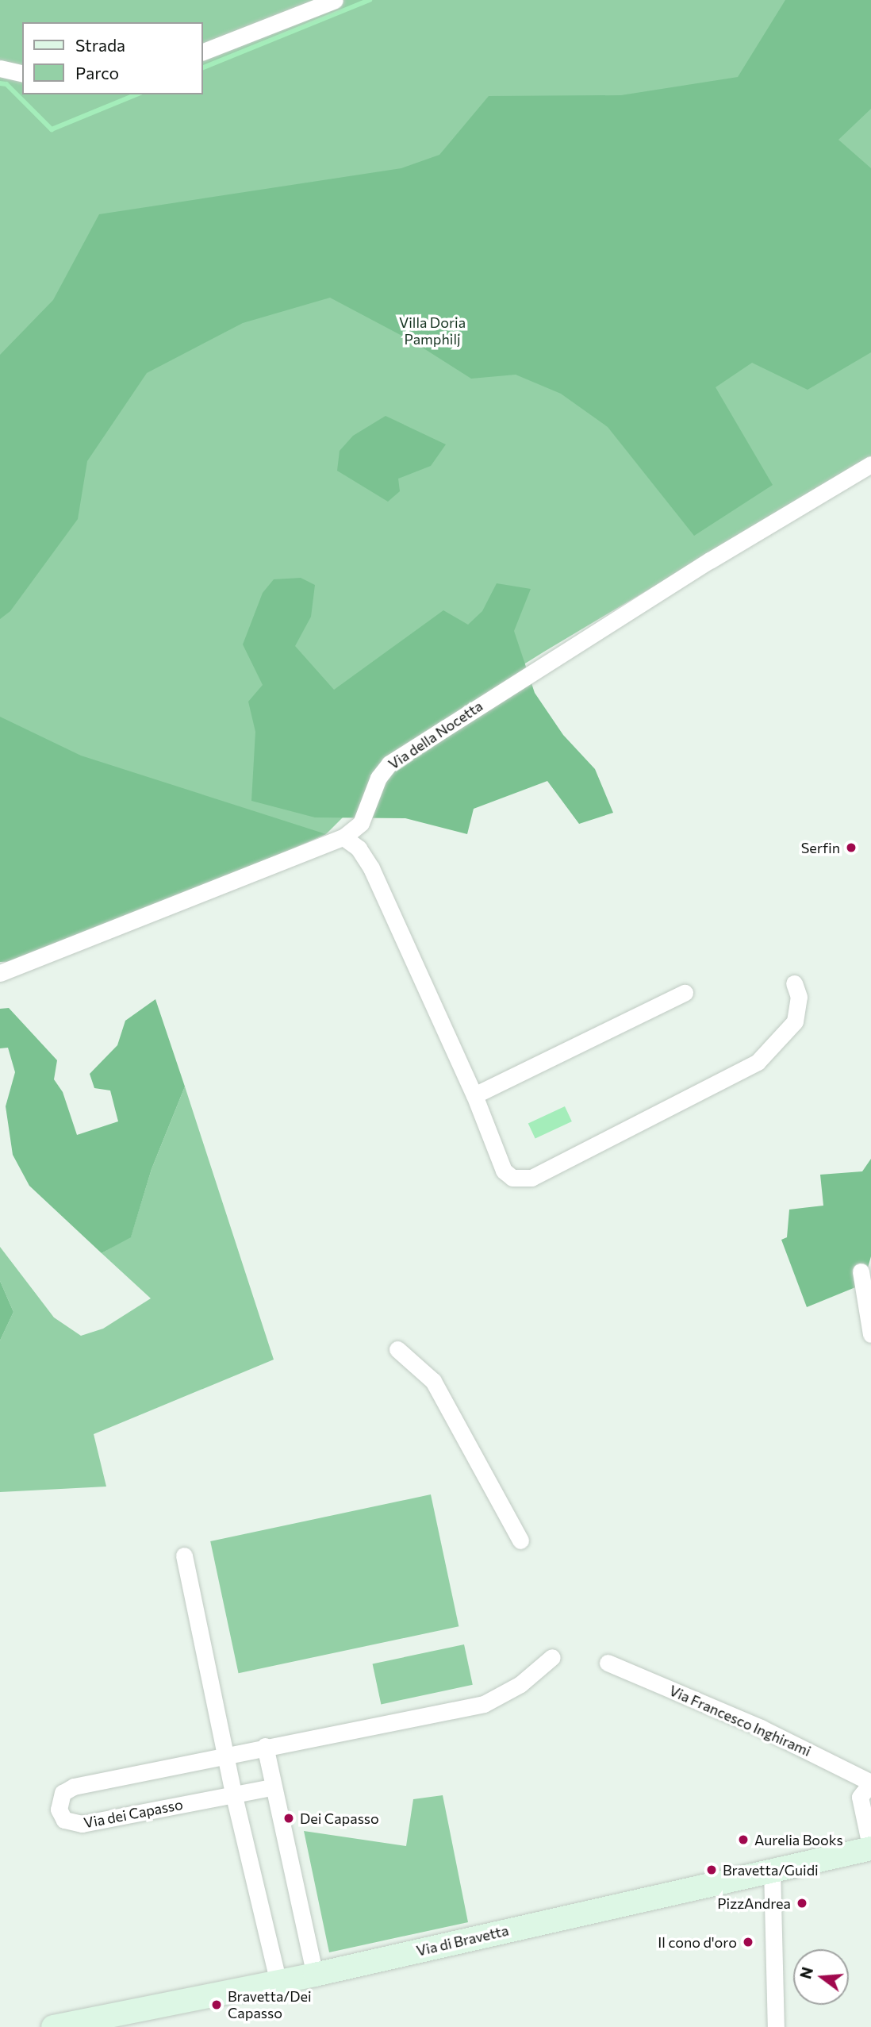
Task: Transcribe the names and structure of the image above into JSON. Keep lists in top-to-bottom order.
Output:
{
  "streets": {
    "main road": ["Via di Bravetta"],
    "street": ["Via della Nocetta", "Via Francesco Inghirami", "Via dei Capasso"]
  },
  "parks": ["Villa Doria Pamphilj"],
  "places": [
    "Serfin",
    "Dei Capasso",
    "Aurelia Books",
    "Bravetta/Guidi",
    "PizzAndrea",
    "Il cono d'oro",
    "Bravetta/Dei Capasso"
  ],
  "legend": ["Strada", "Parco"],
  "north": "left"
}
